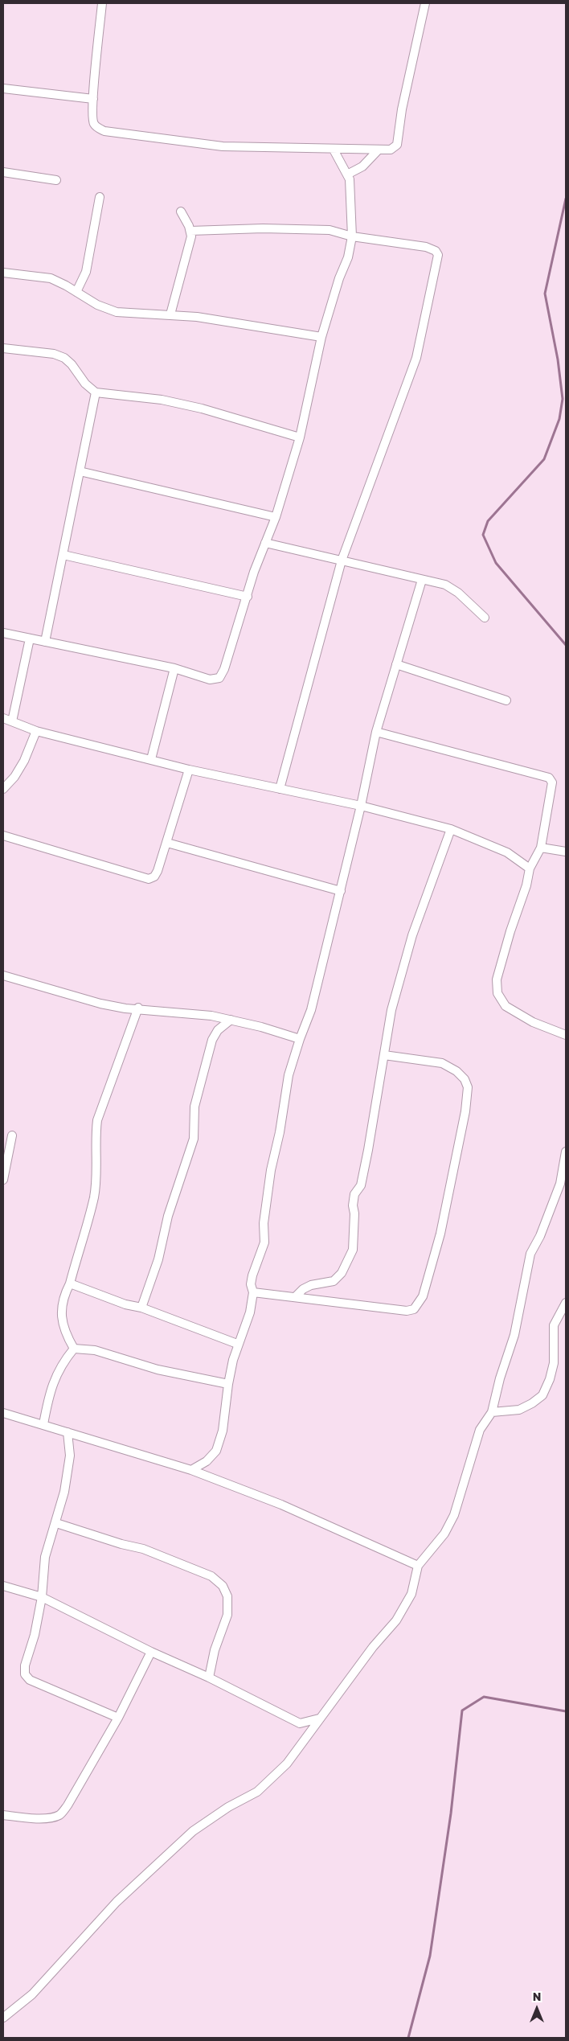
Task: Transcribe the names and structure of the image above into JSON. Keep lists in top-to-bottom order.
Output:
{
  "north": "top"
}
